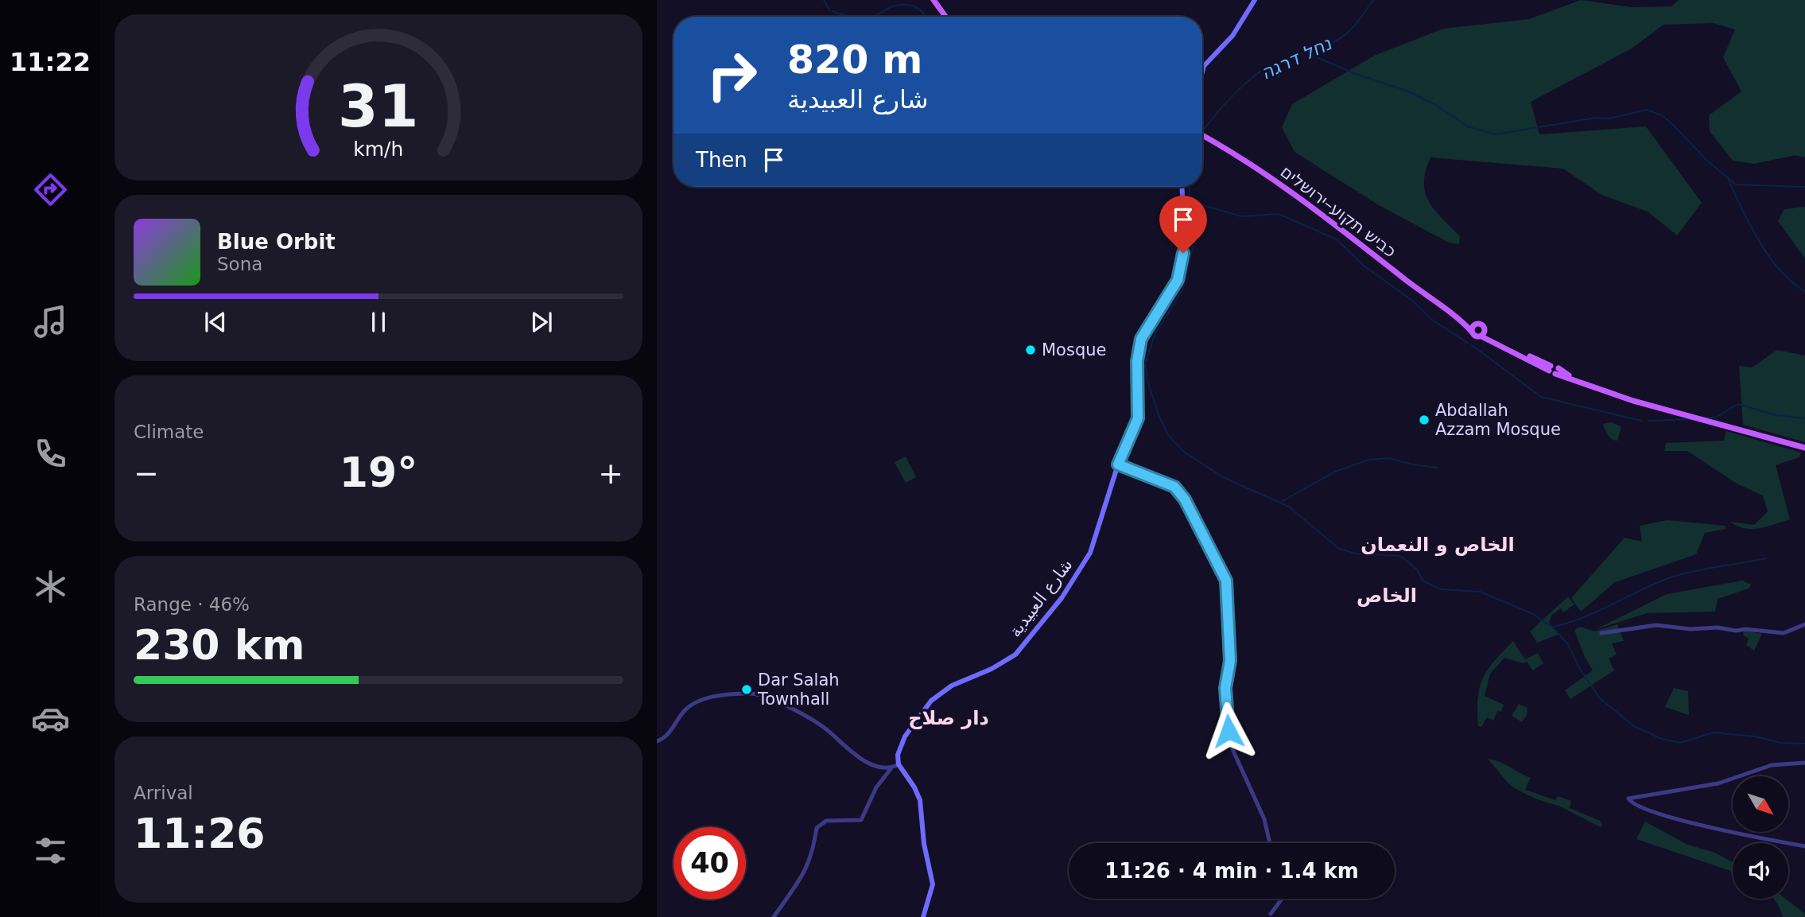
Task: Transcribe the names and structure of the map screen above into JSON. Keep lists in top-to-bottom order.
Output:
{
  "streets": {
    "main road": ["כביש תקוע–ירושלים", "شارع العبيدية"]
  },
  "districts": ["الخاص و النعمان", "الخاص", "دار صلاح"],
  "water": ["נחל דרגה"],
  "places": ["Mosque", "Abdallah Azzam Mosque", "Dar Salah Townhall"],
  "north": "bottom right",
  "page": {
    "tabs": "11:22",
    "turn": ["820 m", "شارع العبيدية"],
    "then": "Then",
    "song": ["Blue Orbit", "Sona"],
    "tile": [
      "Climate",
      ["Range · 46%", "230 km"],
      ["Arrival", "11:26"]
    ],
    "heat": ["−", "19°", "+"],
    "limit": "40",
    "trip": "11:26 · 4 min · 1.4 km",
    "gauge": ["31", "km/h"]
  }
}
